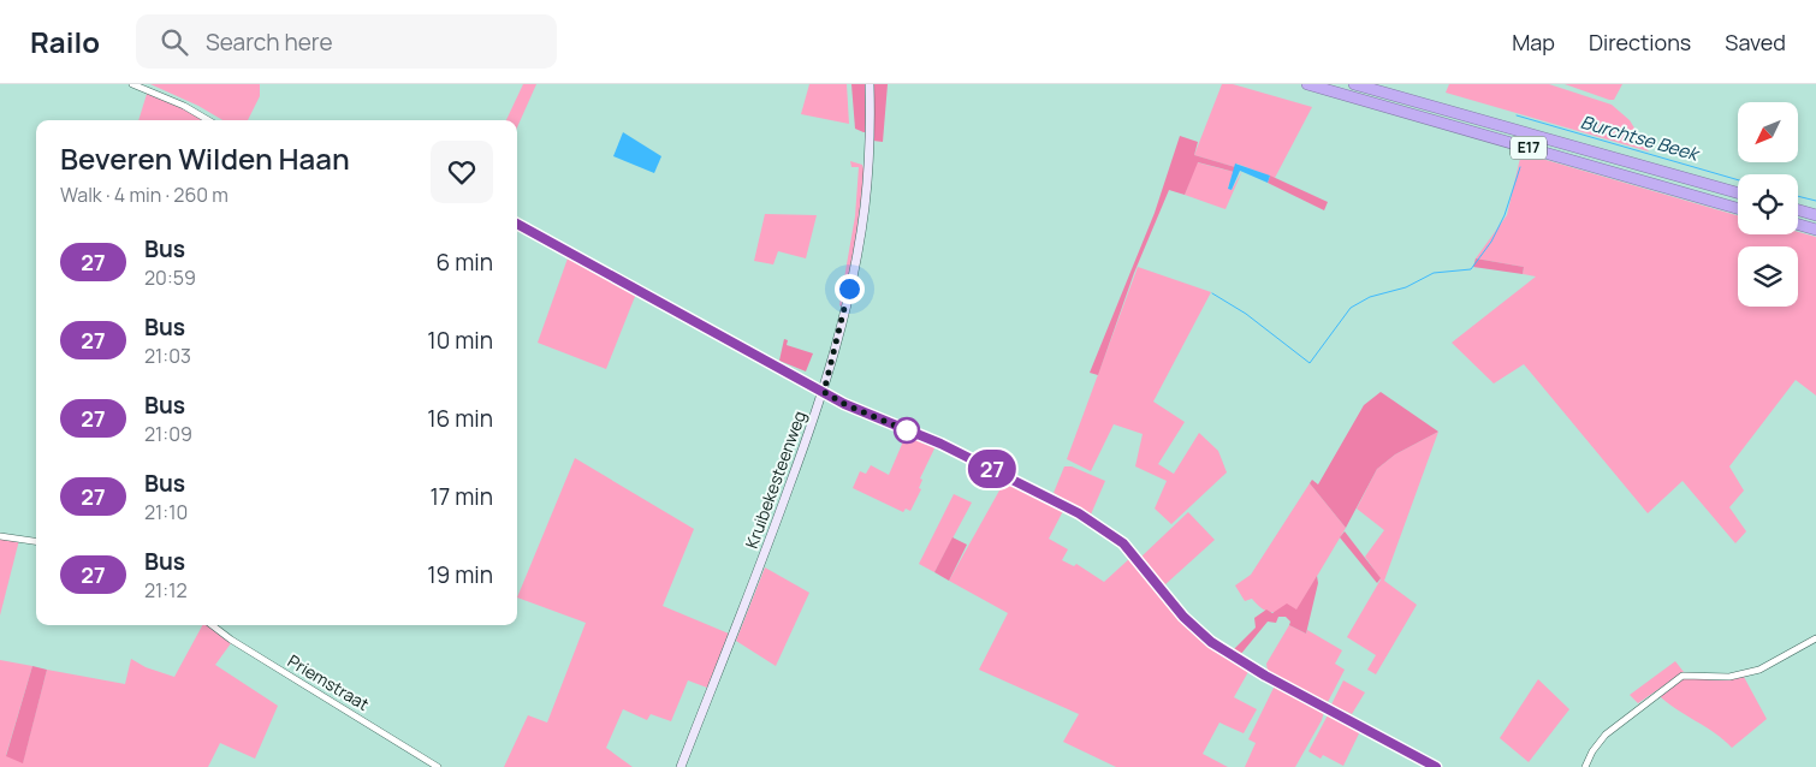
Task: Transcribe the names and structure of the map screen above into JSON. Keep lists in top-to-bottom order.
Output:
{
  "streets": {
    "highway": ["E17"],
    "street": ["Kruibekesteenweg", "Priemstraat"]
  },
  "water": ["Burchtse Beek"],
  "lines": ["bus line 27"],
  "north": "bottom left",
  "page": {
    "header": "Railo",
    "search": "Search here",
    "nav": ["Map", "Directions", "Saved"],
    "on_map": "27",
    "heading": ["Beveren Wilden Haan", "Walk · 4 min · 260 m"],
    "list": [
      {
        "mark": "27",
        "name": "Bus",
        "note": "20:59",
        "value": "6 min"
      },
      {
        "mark": "27",
        "name": "Bus",
        "note": "21:03",
        "value": "10 min"
      },
      {
        "mark": "27",
        "name": "Bus",
        "note": "21:09",
        "value": "16 min"
      },
      {
        "mark": "27",
        "name": "Bus",
        "note": "21:10",
        "value": "17 min"
      },
      {
        "mark": "27",
        "name": "Bus",
        "note": "21:12",
        "value": "19 min"
      }
    ]
  }
}
